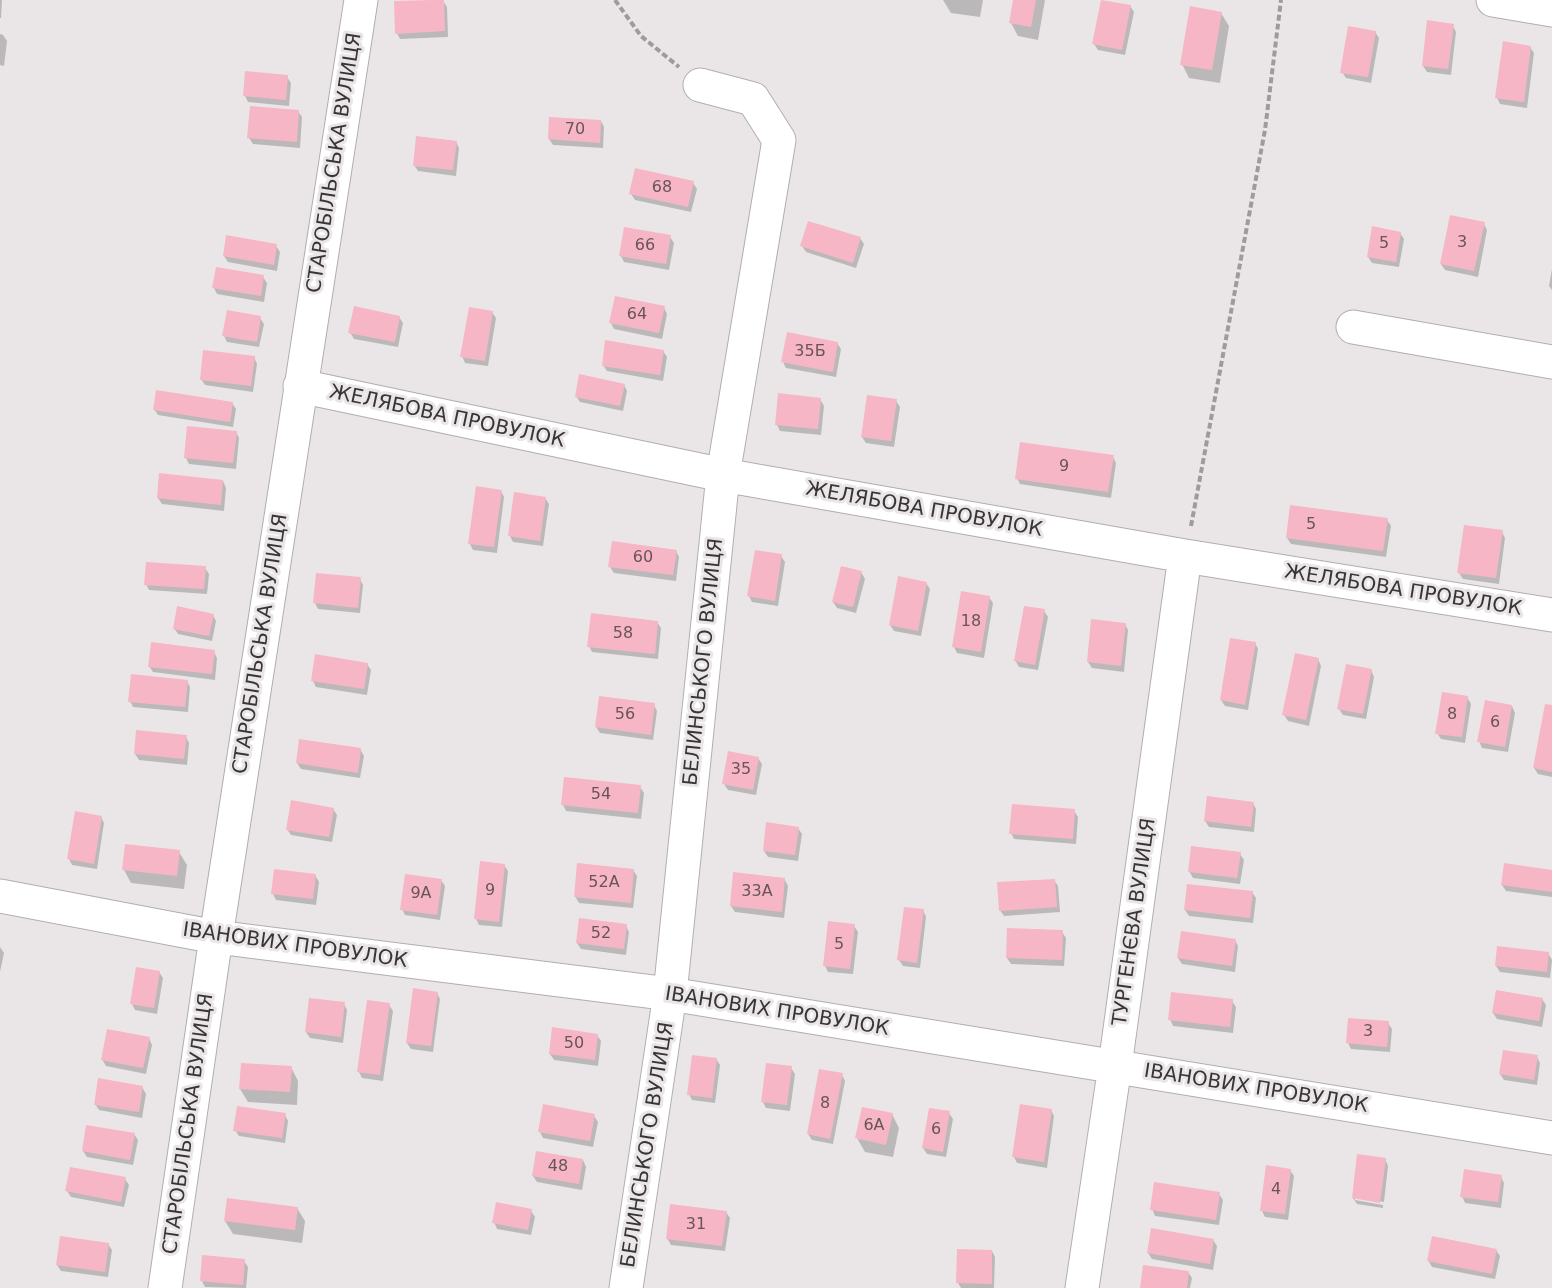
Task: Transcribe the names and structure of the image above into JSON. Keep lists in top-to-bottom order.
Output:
{
  "streets": {
    "street": [
      "СТАРОБІЛЬСЬКА ВУЛИЦЯ",
      "ЖЕЛЯБОВА ПРОВУЛОК",
      "БЕЛИНСЬКОГО ВУЛИЦЯ",
      "ТУРГЕНЄВА ВУЛИЦЯ",
      "ІВАНОВИХ ПРОВУЛОК"
    ]
  },
  "crossings": [
    ["СТАРОБІЛЬСЬКА ВУЛИЦЯ", "ЖЕЛЯБОВА ПРОВУЛОК"],
    ["СТАРОБІЛЬСЬКА ВУЛИЦЯ", "ІВАНОВИХ ПРОВУЛОК"],
    ["ЖЕЛЯБОВА ПРОВУЛОК", "БЕЛИНСЬКОГО ВУЛИЦЯ"],
    ["ЖЕЛЯБОВА ПРОВУЛОК", "ТУРГЕНЄВА ВУЛИЦЯ"],
    ["БЕЛИНСЬКОГО ВУЛИЦЯ", "ІВАНОВИХ ПРОВУЛОК"],
    ["ТУРГЕНЄВА ВУЛИЦЯ", "ІВАНОВИХ ПРОВУЛОК"]
  ],
  "house_numbers": [
    "70",
    "68",
    "3",
    "5",
    "66",
    "64",
    "35Б",
    "9",
    "5",
    "60",
    "18",
    "58",
    "56",
    "8",
    "6",
    "35",
    "54",
    "52А",
    "9",
    "33А",
    "9А",
    "52",
    "5",
    "3",
    "50",
    "8",
    "6А",
    "6",
    "48",
    "4",
    "31"
  ]
}
